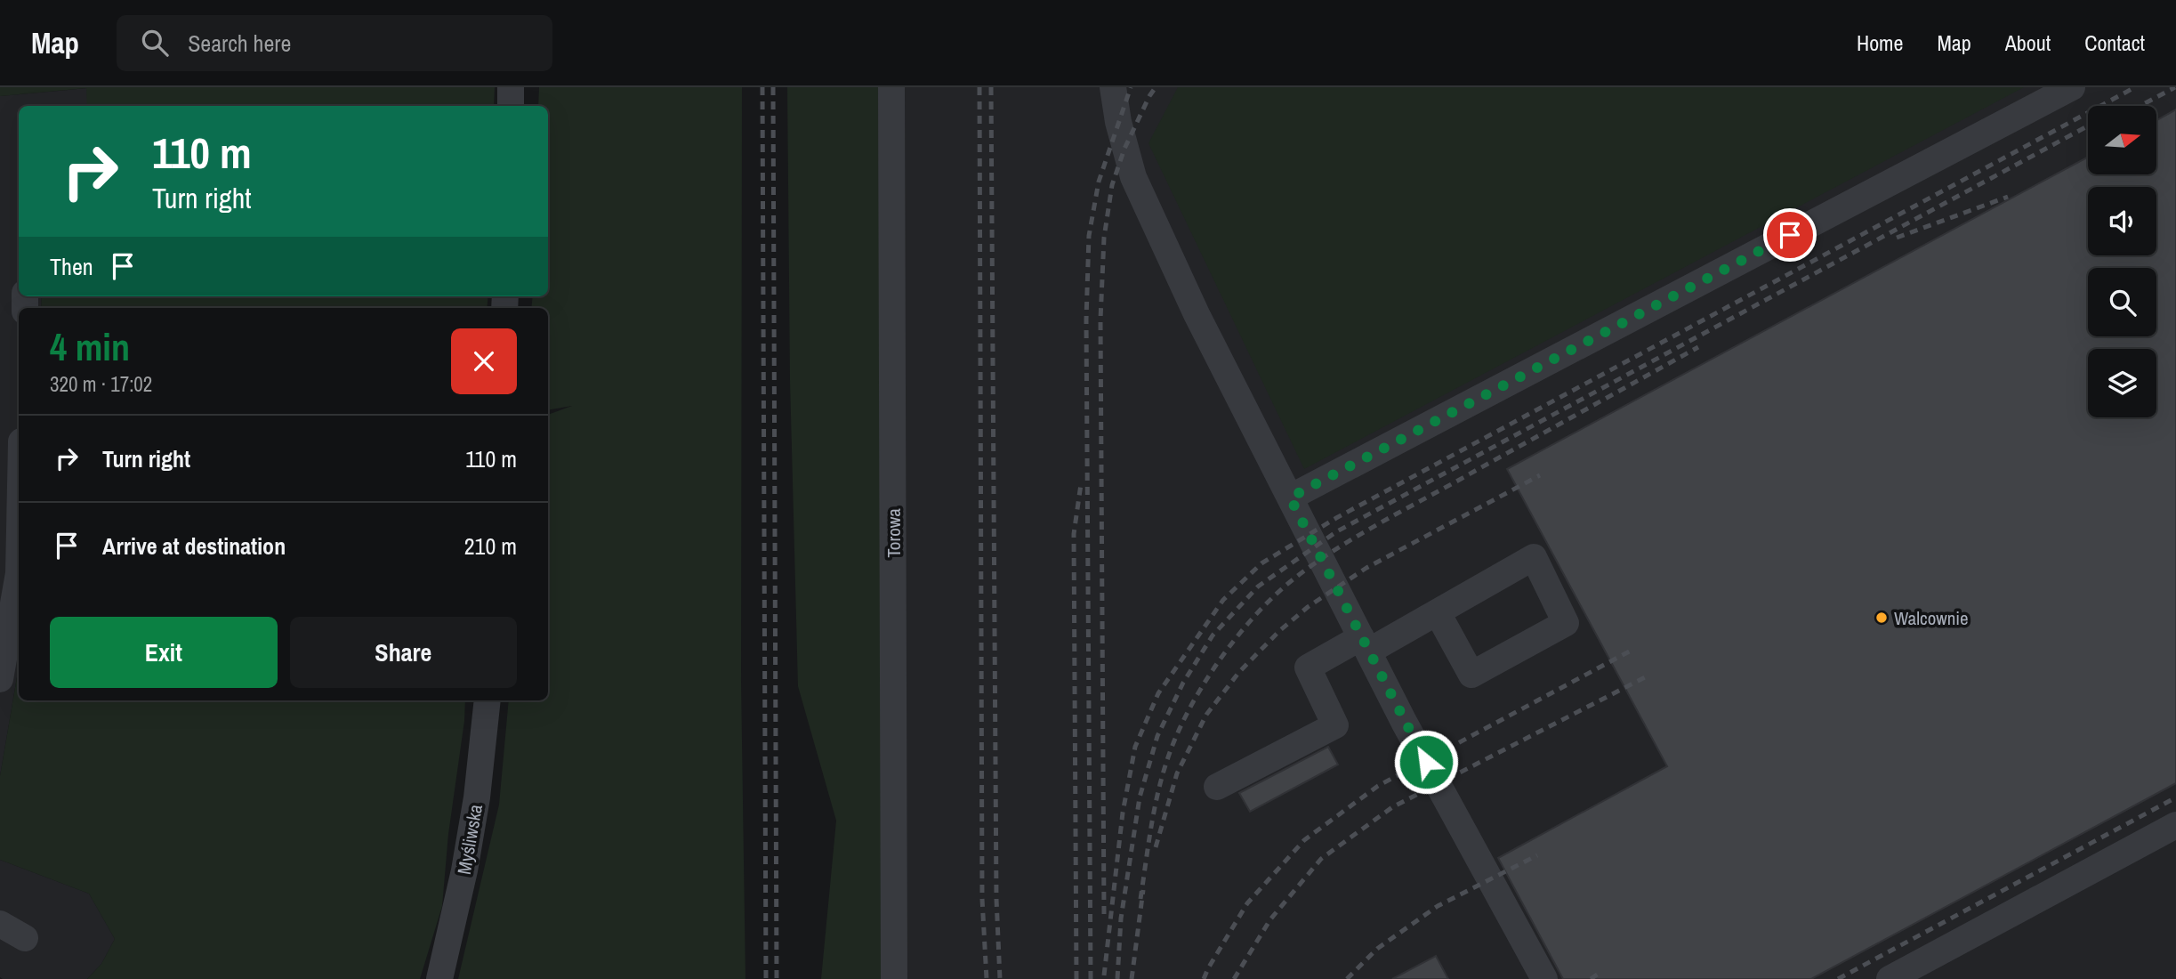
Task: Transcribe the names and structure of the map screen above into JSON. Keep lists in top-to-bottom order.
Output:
{
  "streets": {
    "street": ["Torowa", "Myśliwska"]
  },
  "places": ["Walcownie"],
  "north": "right",
  "page": {
    "header": "Map",
    "search": "Search here",
    "nav": [
      "Home",
      "Map",
      "About",
      "Contact"
    ],
    "turn": ["110 m", "Turn right"],
    "then": "Then",
    "heading": ["4 min", "320 m · 17:02"],
    "list": [
      {
        "name": "Turn right",
        "value": "110 m"
      },
      {
        "name": "Arrive at destination",
        "value": "210 m"
      }
    ],
    "buttons": ["Exit", "Share"]
  }
}
